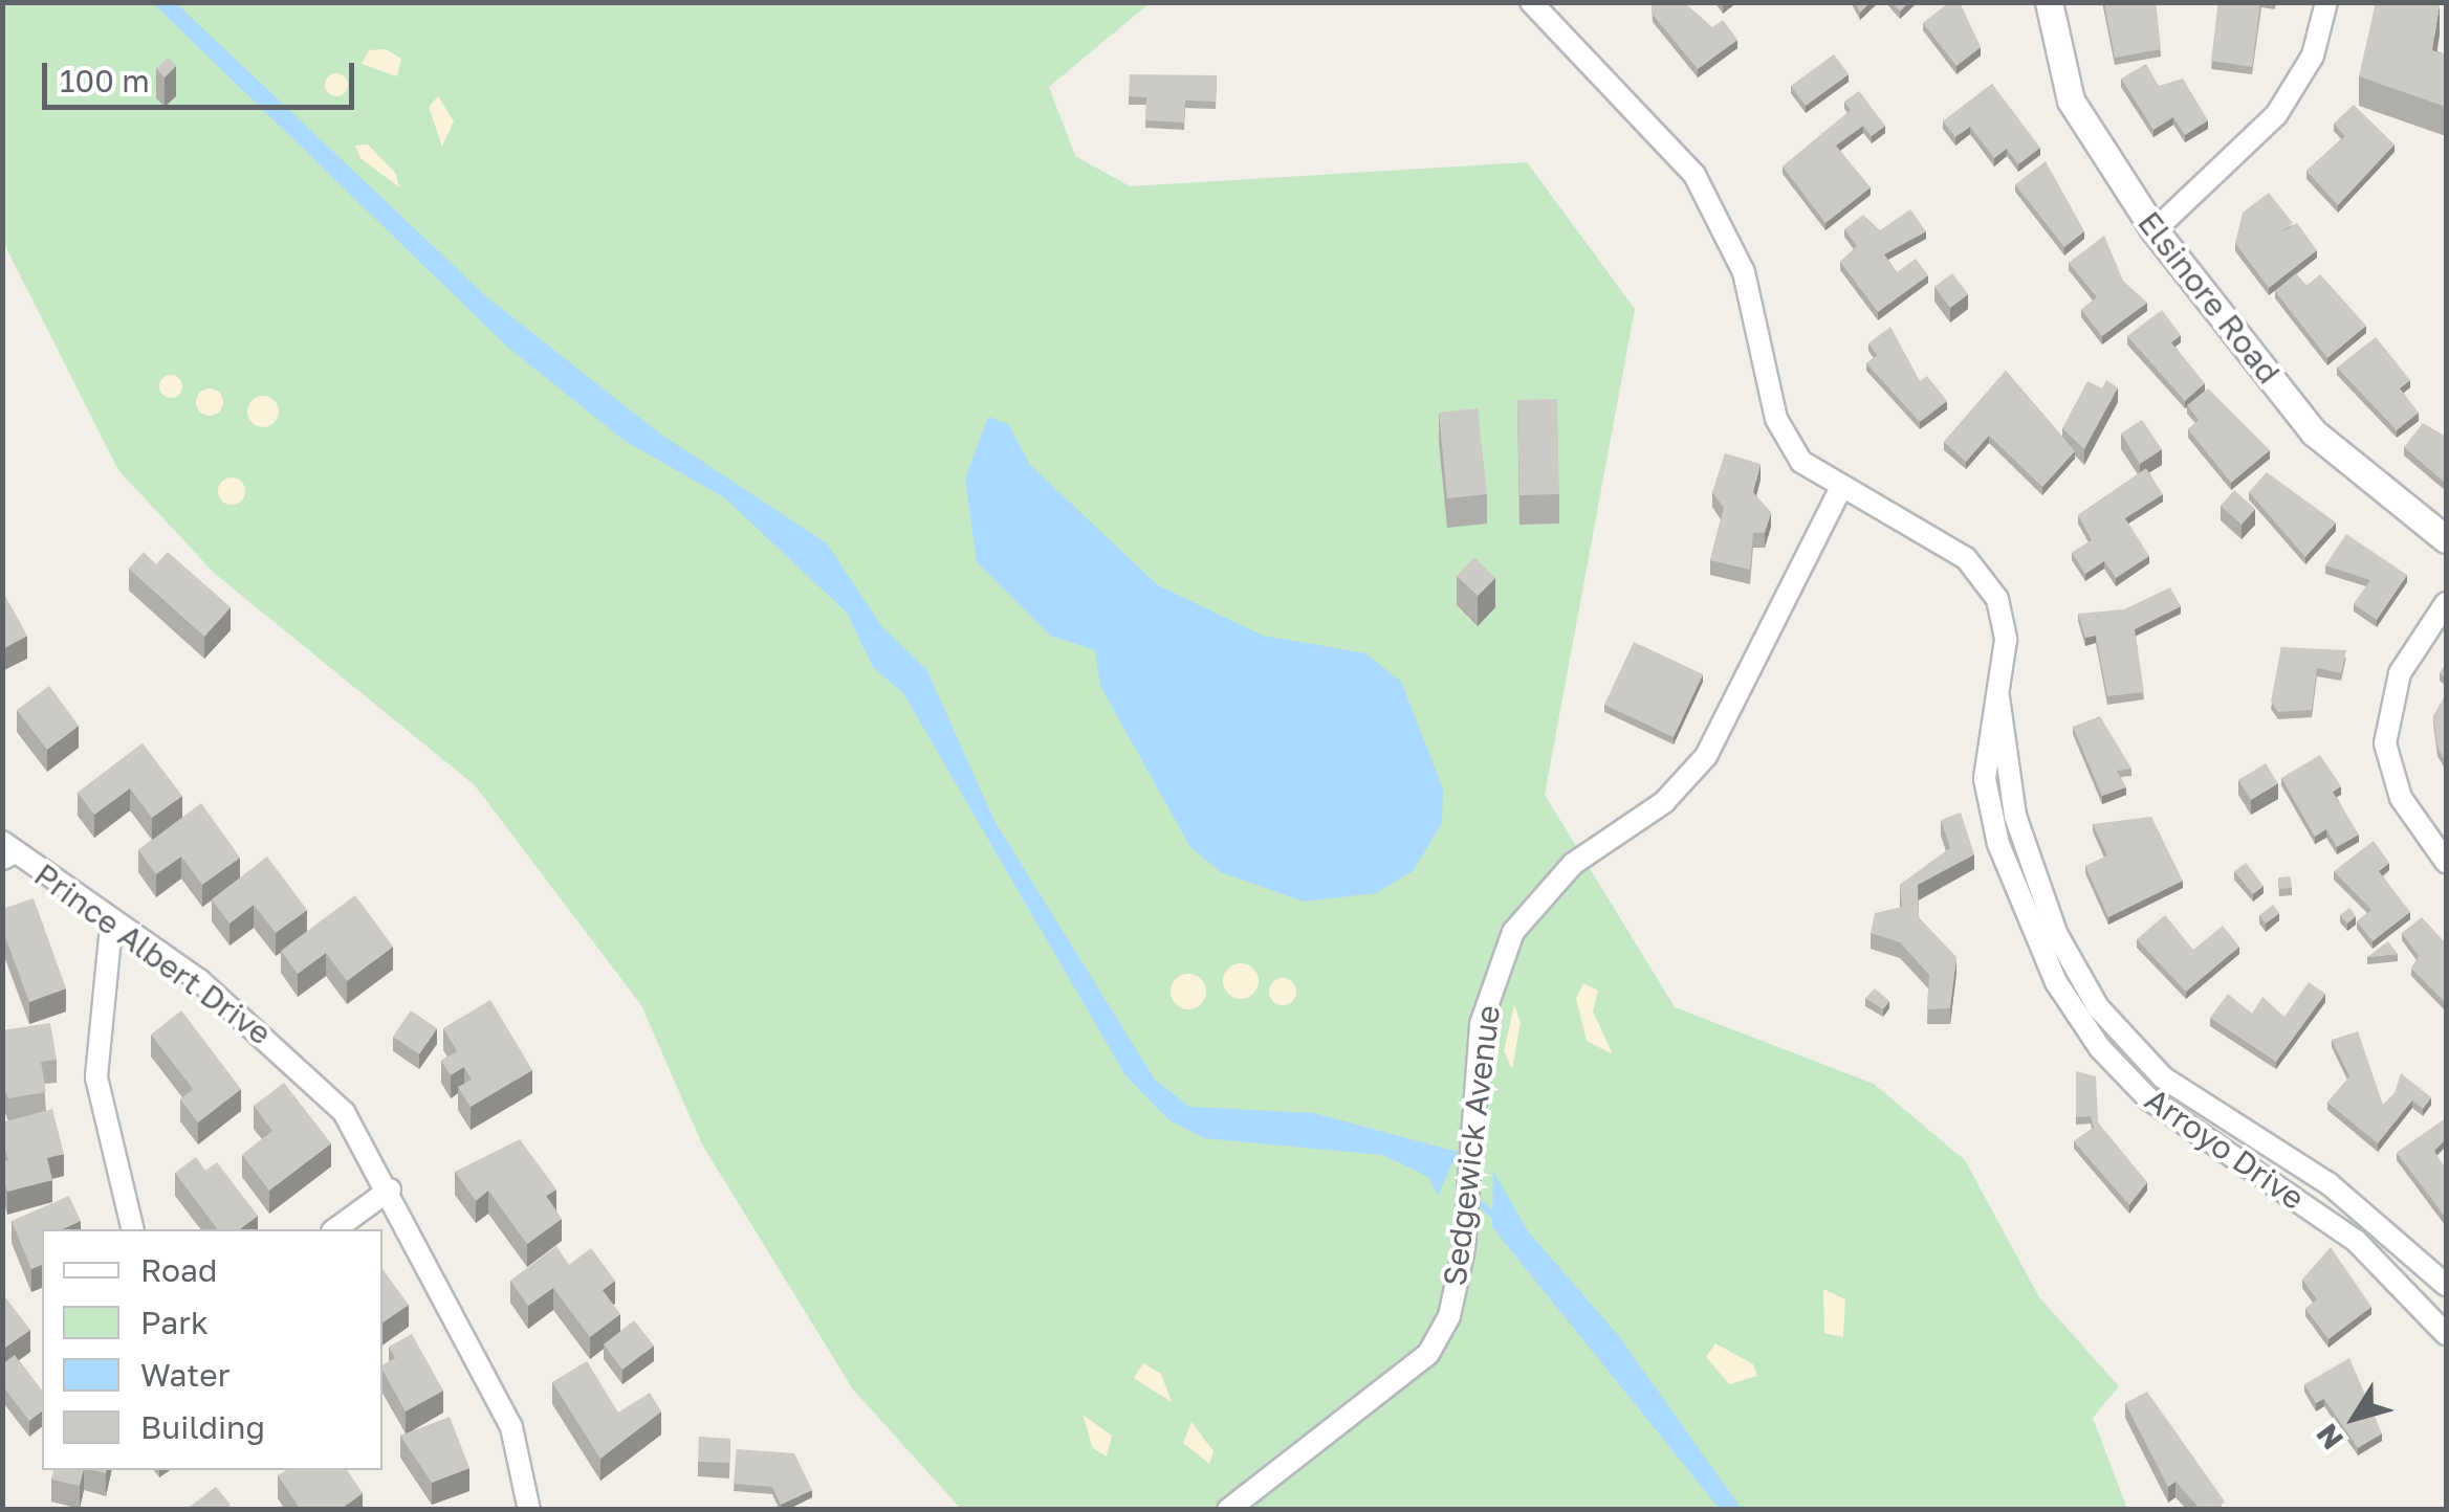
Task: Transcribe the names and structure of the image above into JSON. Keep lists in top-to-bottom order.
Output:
{
  "streets": {
    "street": [
      "Elsinore Road",
      "Prince Albert Drive",
      "Sedgewick Avenue",
      "Arroyo Drive"
    ]
  },
  "crossings": [
    ["Sedgewick Avenue", "Arroyo Drive"]
  ],
  "legend": [
    "Road",
    "Park",
    "Water",
    "Building"
  ],
  "scale_bar": "100 m",
  "north": "bottom left"
}
